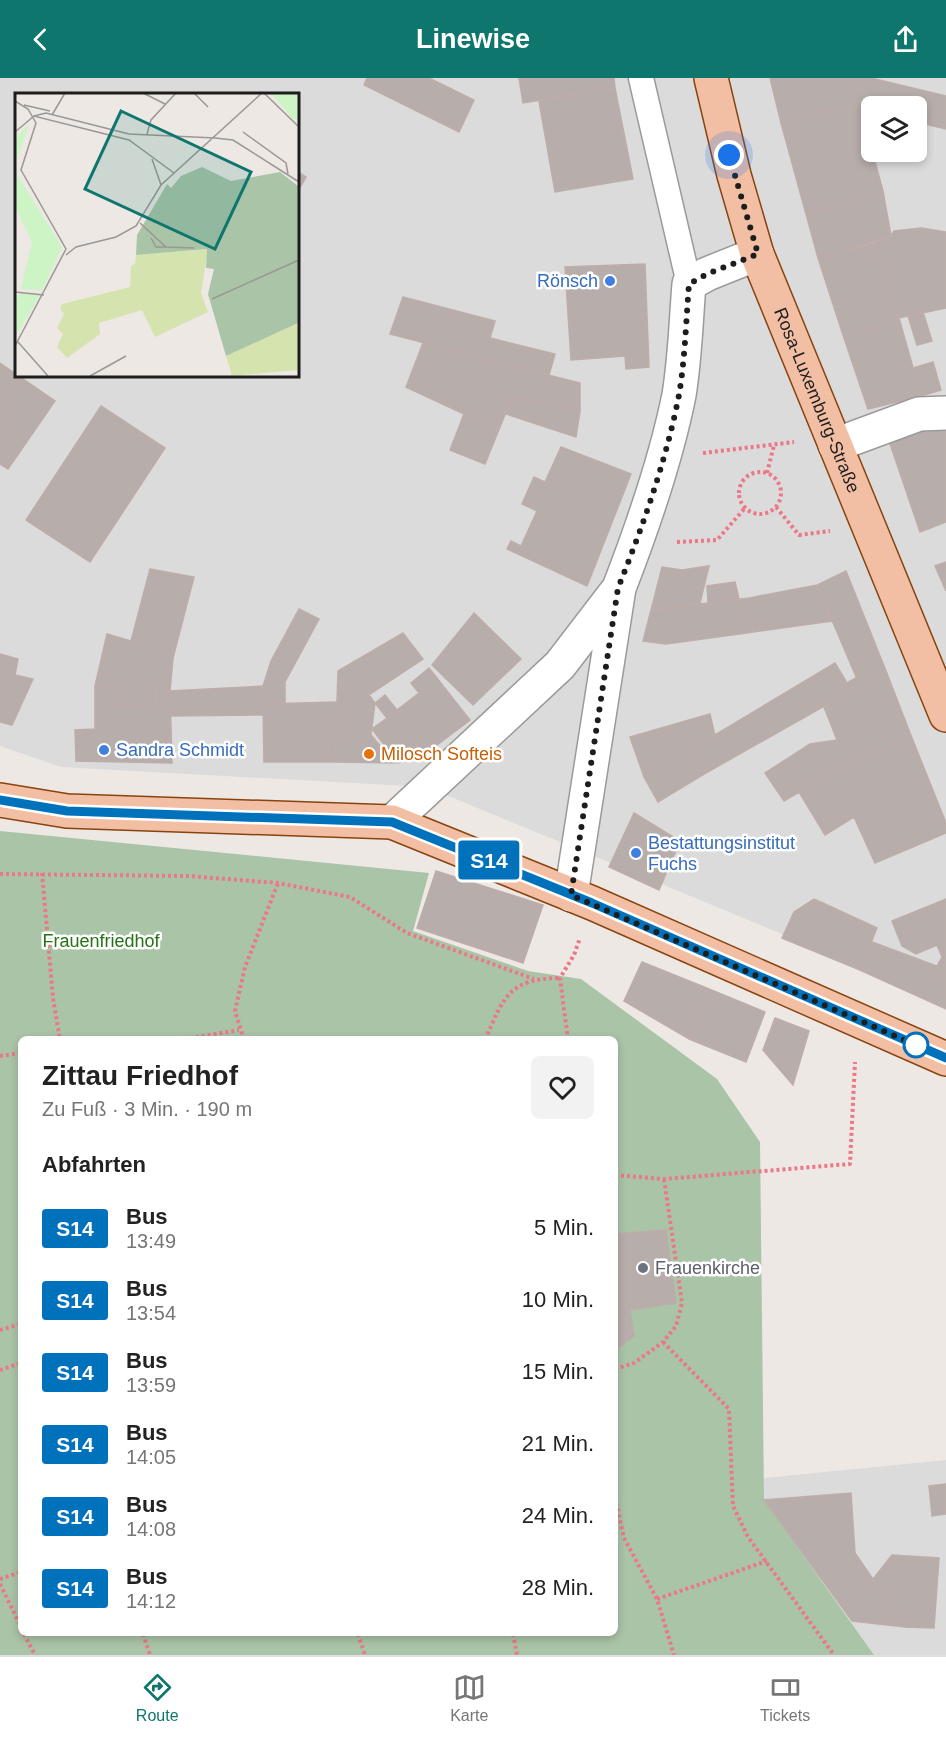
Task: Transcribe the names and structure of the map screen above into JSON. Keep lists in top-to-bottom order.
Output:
{
  "streets": {
    "main road": ["Rosa-Luxemburg-Straße"]
  },
  "parks": ["Frauenfriedhof"],
  "places": [
    "Rönsch",
    "Sandra Schmidt",
    "Milosch Softeis",
    "Bestattungsinstitut Fuchs",
    "Frauenkirche"
  ],
  "lines": ["bus line S14"],
  "page": {
    "header": "Linewise",
    "on_map": "S14",
    "heading": [
      ["Zittau Friedhof", "Zu Fuß · 3 Min. · 190 m"],
      "Abfahrten"
    ],
    "list": [
      {
        "mark": "S14",
        "name": "Bus",
        "note": "13:49",
        "value": "5 Min."
      },
      {
        "mark": "S14",
        "name": "Bus",
        "note": "13:54",
        "value": "10 Min."
      },
      {
        "mark": "S14",
        "name": "Bus",
        "note": "13:59",
        "value": "15 Min."
      },
      {
        "mark": "S14",
        "name": "Bus",
        "note": "14:05",
        "value": "21 Min."
      },
      {
        "mark": "S14",
        "name": "Bus",
        "note": "14:08",
        "value": "24 Min."
      },
      {
        "mark": "S14",
        "name": "Bus",
        "note": "14:12",
        "value": "28 Min."
      }
    ],
    "tabs": ["Route", "Karte", "Tickets"]
  }
}
